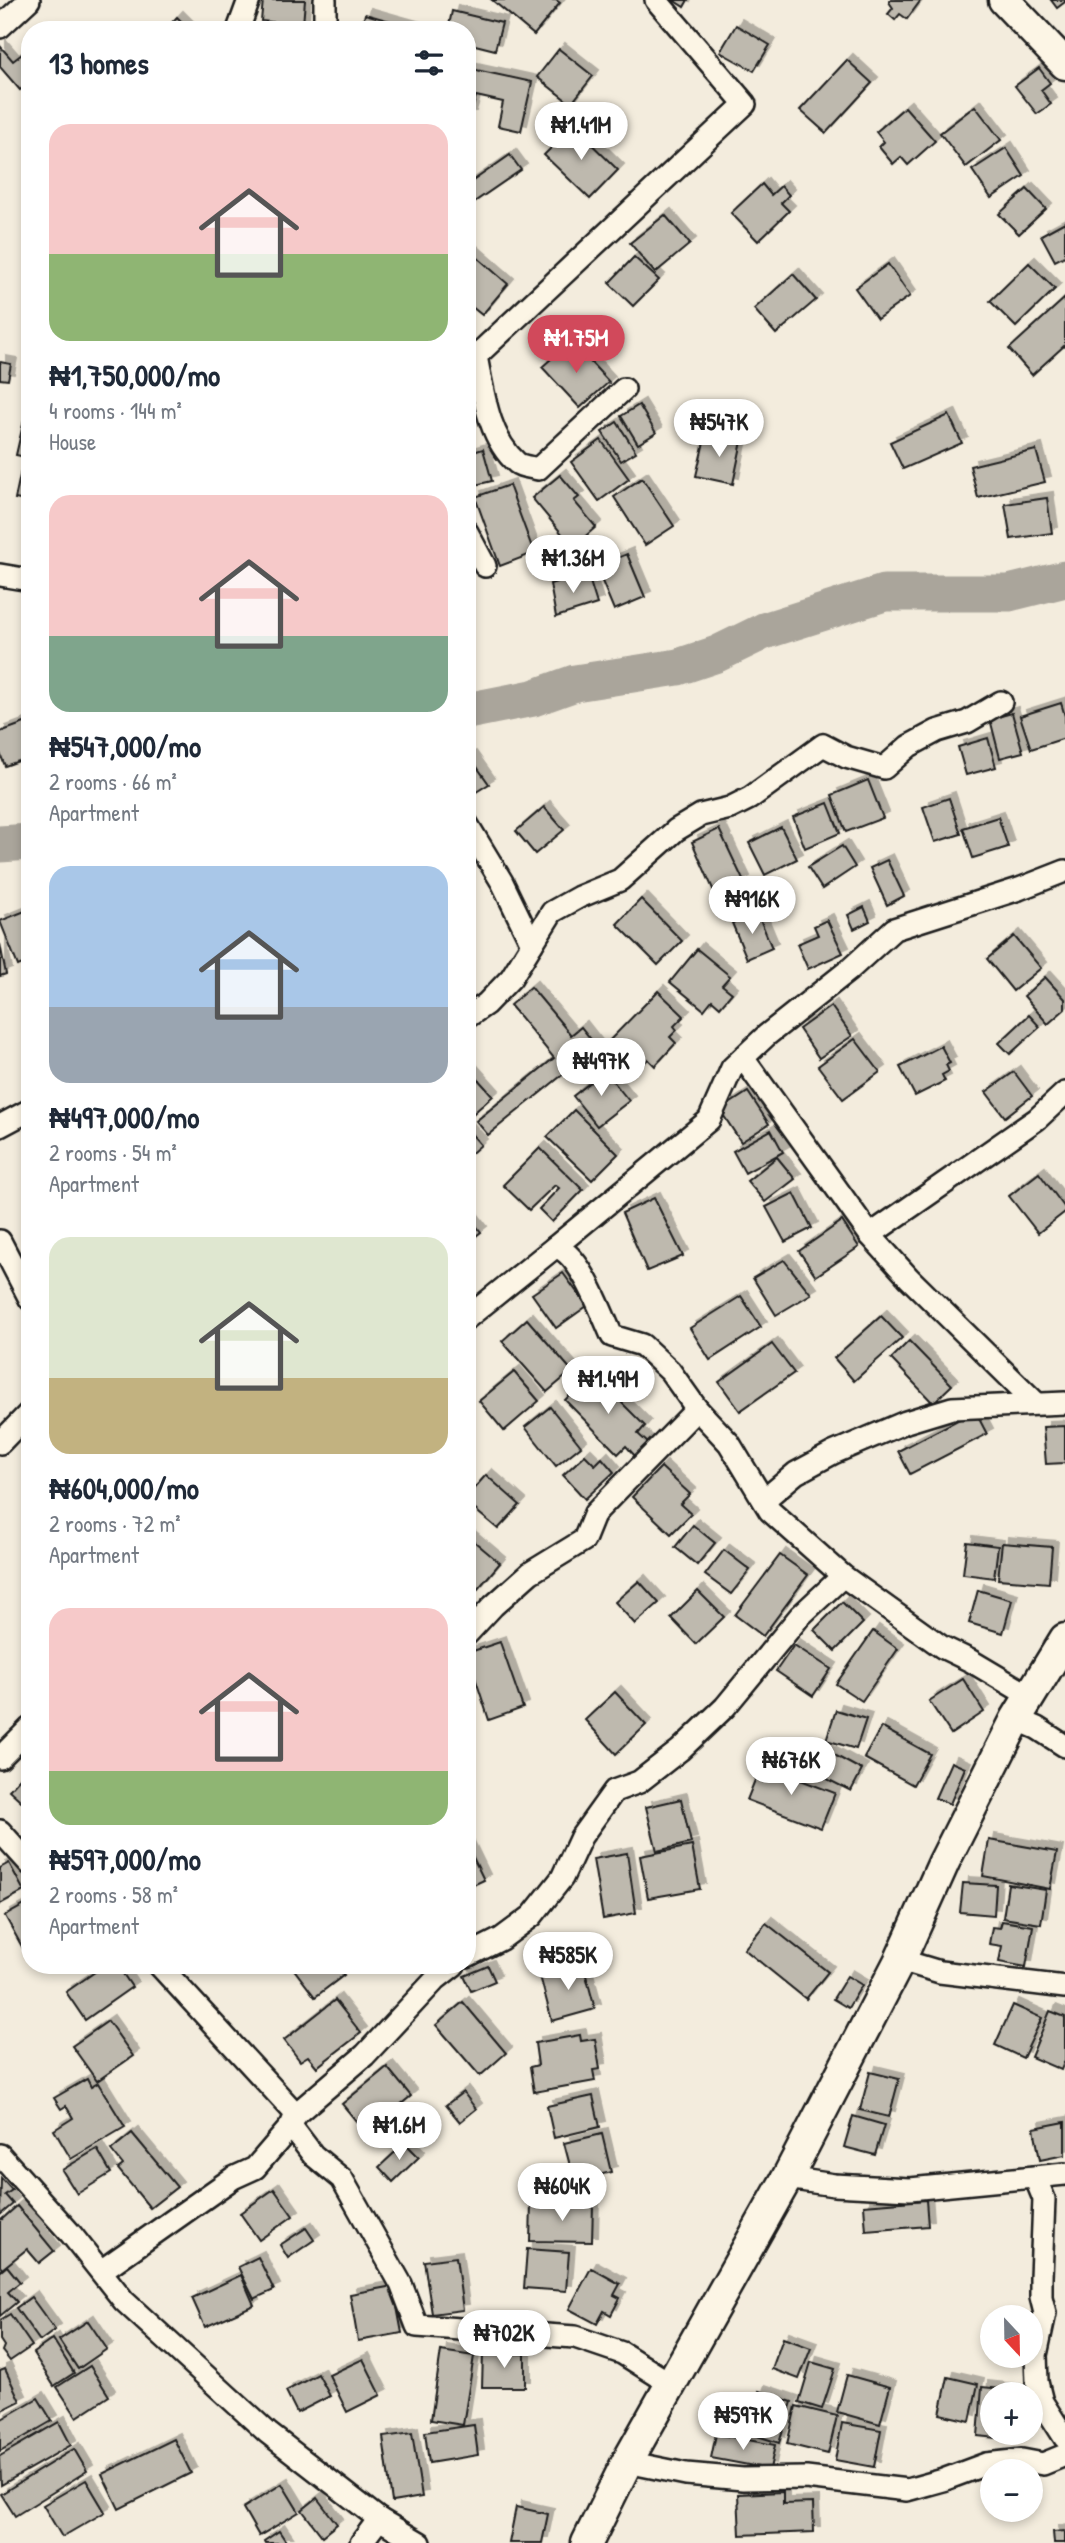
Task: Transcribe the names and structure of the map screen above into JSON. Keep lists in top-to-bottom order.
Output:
{
  "north": "bottom",
  "page": {
    "heading": "13 homes",
    "price": [
      "₦1.41M",
      "₦1.75M",
      "₦547K",
      "₦1.36M",
      "₦916K",
      "₦497K",
      "₦1.49M",
      "₦676K",
      "₦585K",
      "₦1.6M",
      "₦604K",
      "₦702K",
      "₦597K"
    ],
    "list": [
      {
        "name": "₦1,750,000/mo",
        "note": "4 rooms · 144 m² · House"
      },
      {
        "name": "₦547,000/mo",
        "note": "2 rooms · 66 m² · Apartment"
      },
      {
        "name": "₦497,000/mo",
        "note": "2 rooms · 54 m² · Apartment"
      },
      {
        "name": "₦604,000/mo",
        "note": "2 rooms · 72 m² · Apartment"
      },
      {
        "name": "₦597,000/mo",
        "note": "2 rooms · 58 m² · Apartment"
      }
    ],
    "map_buttons": ["+", "−"]
  }
}
